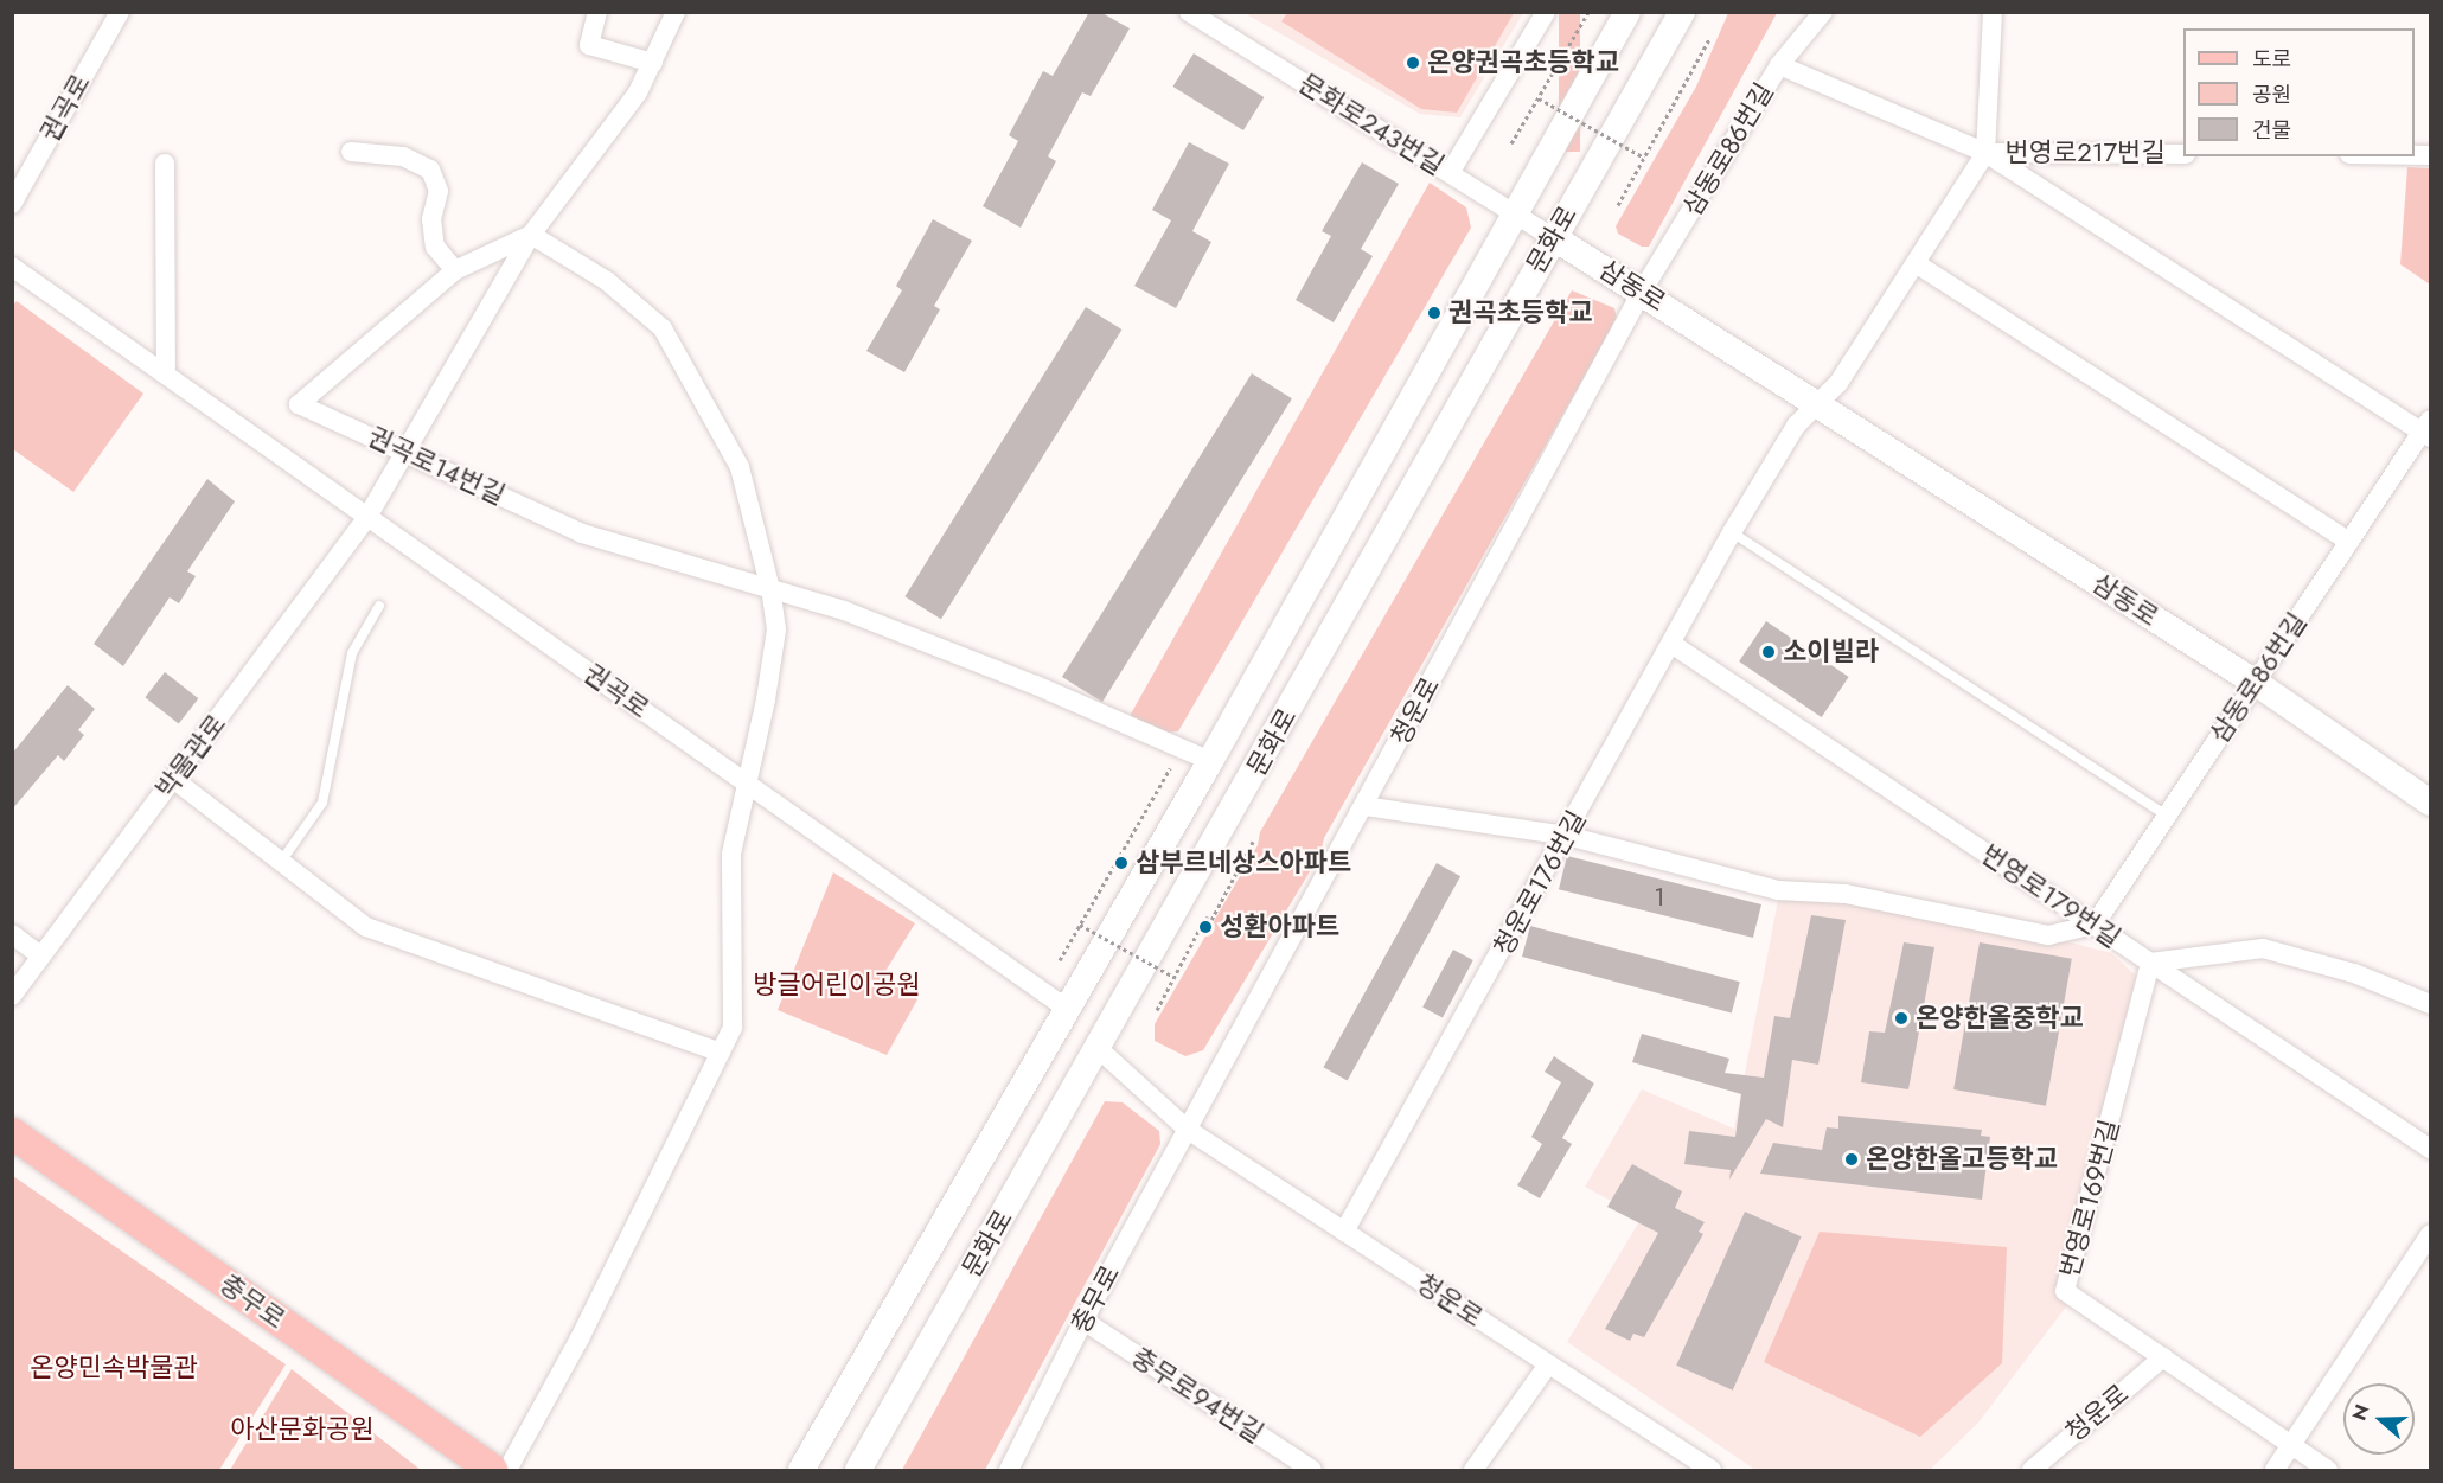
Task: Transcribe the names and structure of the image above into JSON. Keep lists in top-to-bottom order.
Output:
{
  "streets": {
    "main road": ["문화로", "삼동로", "충무로"],
    "street": [
      "권곡로",
      "문화로243번길",
      "삼동로86번길",
      "번영로217번길",
      "권곡로14번길",
      "청운로",
      "박물관로",
      "청운로176번길",
      "번영로179번길",
      "번영로169번길",
      "충무로94번길"
    ]
  },
  "crossings": [
    ["권곡로", "문화로"],
    ["권곡로", "박물관로"],
    ["문화로243번길", "문화로"],
    ["문화로243번길", "삼동로"],
    ["삼동로86번길", "번영로217번길"],
    ["삼동로86번길", "삼동로"],
    ["삼동로86번길", "청운로"],
    ["삼동로86번길", "번영로179번길"],
    ["문화로", "삼동로"],
    ["문화로", "권곡로14번길"],
    ["문화로", "청운로"],
    ["삼동로", "청운로"],
    ["삼동로", "청운로176번길"],
    ["권곡로14번길", "박물관로"],
    ["청운로", "청운로176번길"],
    ["청운로", "번영로169번길"],
    ["청운로", "충무로"],
    ["청운로176번길", "번영로179번길"],
    ["번영로179번길", "번영로169번길"],
    ["충무로", "충무로94번길"]
  ],
  "parks": ["방글어린이공원", "온양민속박물관", "아산문화공원"],
  "places": [
    "온양권곡초등학교",
    "권곡초등학교",
    "소이빌라",
    "삼부르네상스아파트",
    "성환아파트",
    "온양한올중학교",
    "온양한올고등학교"
  ],
  "house_numbers": ["1"],
  "legend": ["도로", "공원", "건물"],
  "north": "left"
}
